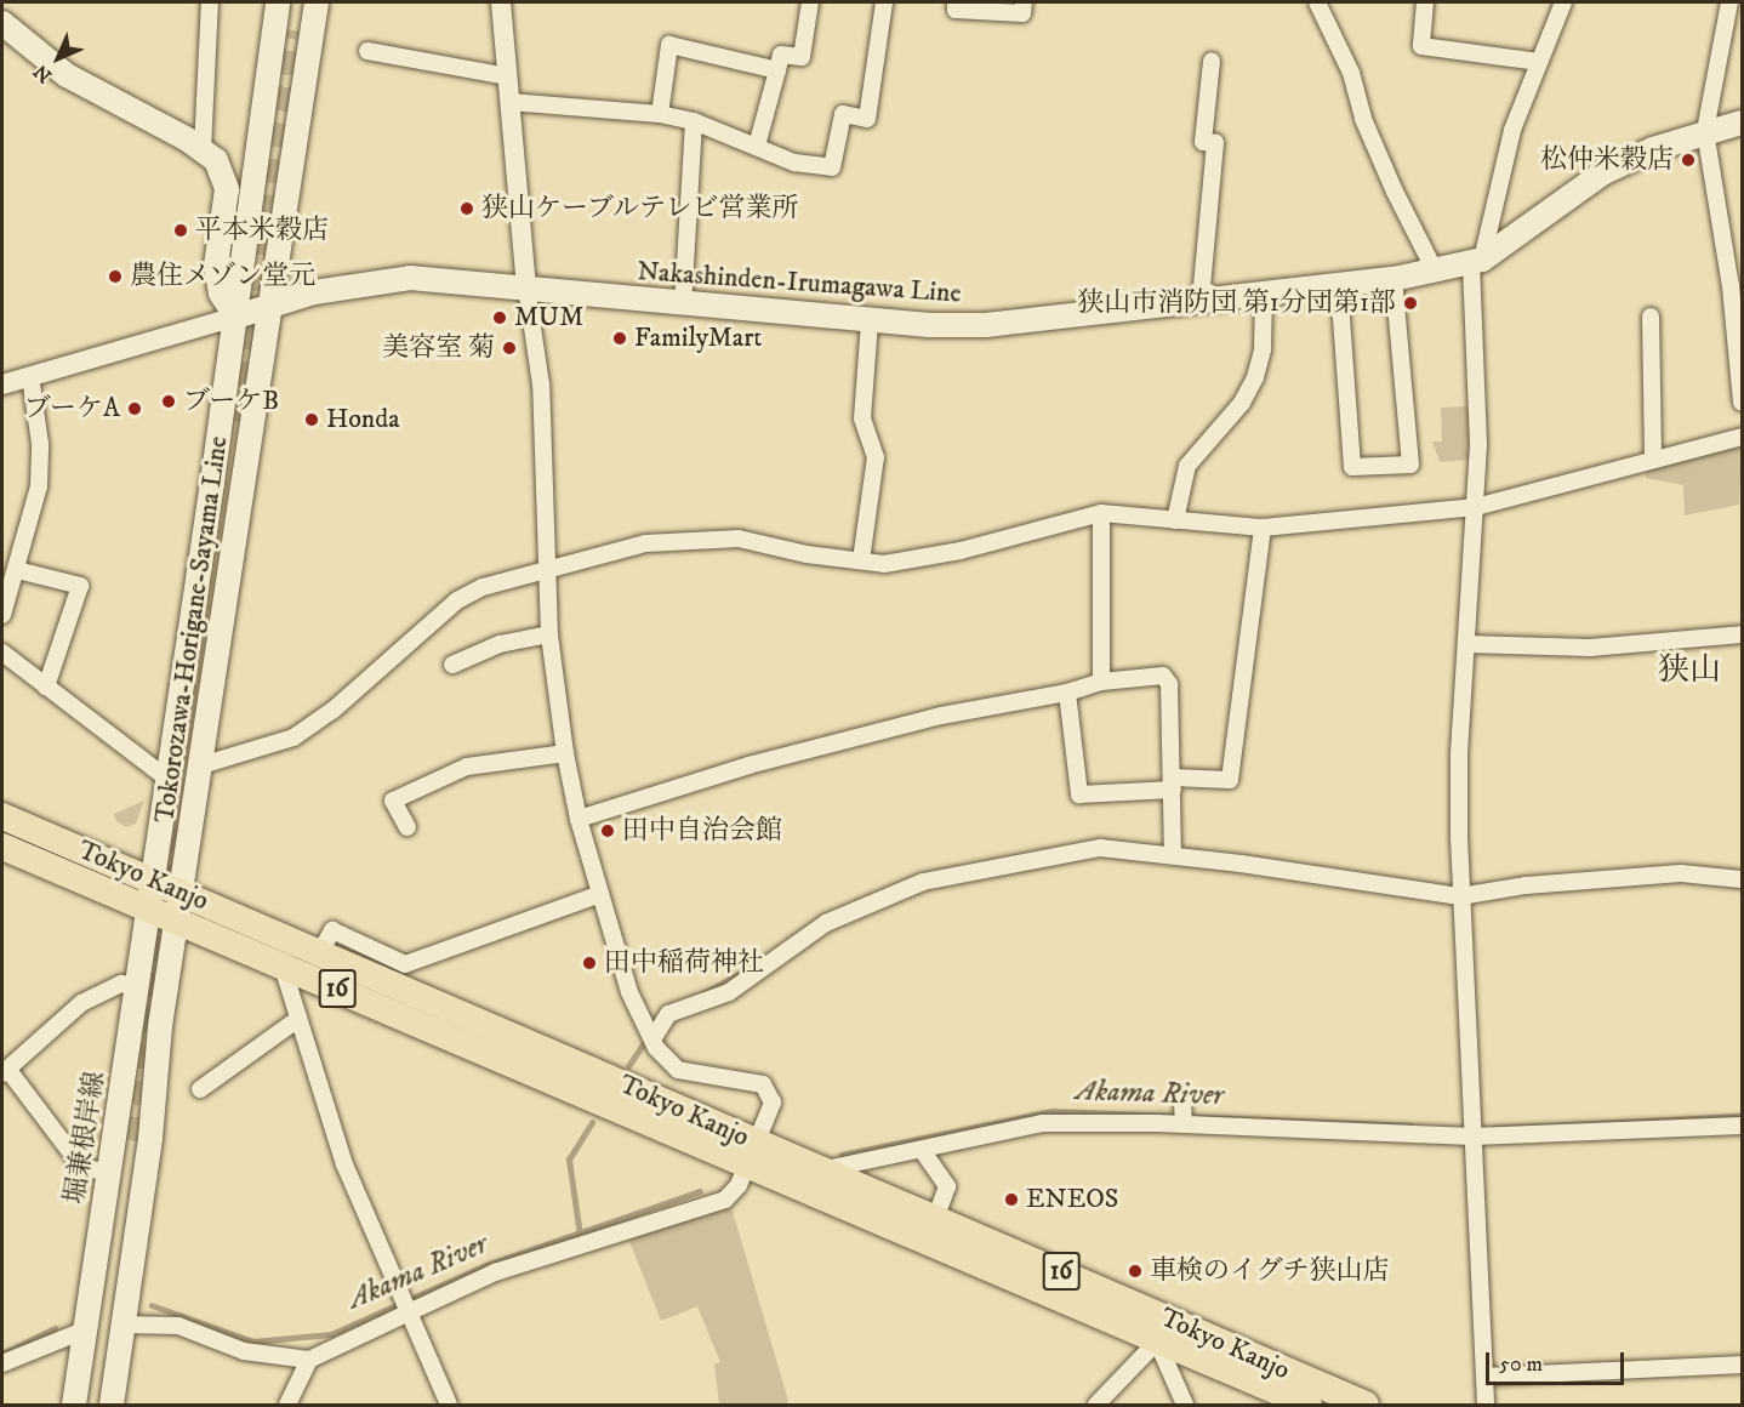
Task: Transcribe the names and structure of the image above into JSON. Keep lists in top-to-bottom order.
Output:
{
  "streets": {
    "highway": ["Tokyo Kanjo", "16"],
    "main road": ["Nakashinden-Irumagawa Line", "Tokorozawa-Horigane-Sayama Line", "堀兼根岸線"]
  },
  "crossings": [
    ["Nakashinden-Irumagawa Line", "Tokorozawa-Horigane-Sayama Line"],
    ["Tokorozawa-Horigane-Sayama Line", "Tokyo Kanjo"],
    ["Tokorozawa-Horigane-Sayama Line", "堀兼根岸線"],
    ["Tokyo Kanjo", "堀兼根岸線"]
  ],
  "districts": ["狭山"],
  "water": ["Akama River"],
  "places": [
    "松仲米穀店",
    "狭山ケーブルテレビ営業所",
    "平本米穀店",
    "農住メゾン堂元",
    "狭山市消防団 第1分団第1部",
    "MUM",
    "FamilyMart",
    "美容室 菊",
    "ブーケB",
    "ブーケA",
    "Honda",
    "田中自治会館",
    "田中稲荷神社",
    "ENEOS",
    "車検のイグチ狭山店"
  ],
  "scale_bar": "50 m",
  "north": "bottom left"
}
